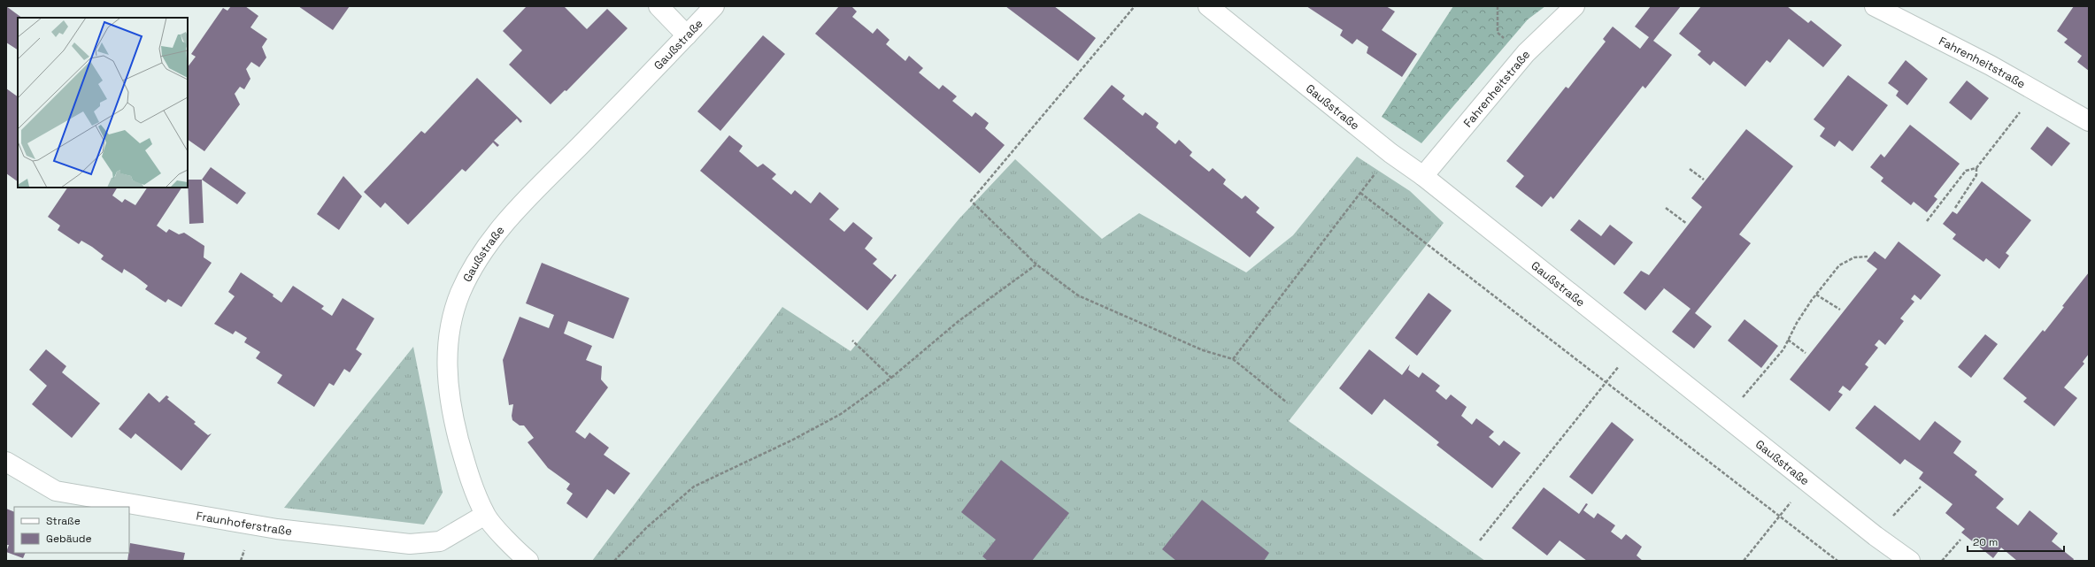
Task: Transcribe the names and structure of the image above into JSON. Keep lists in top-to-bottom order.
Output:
{
  "streets": {
    "street": ["Gaußstraße", "Fahrenheitstraße", "Fraunhoferstraße"]
  },
  "crossings": [
    ["Gaußstraße", "Fahrenheitstraße"],
    ["Gaußstraße", "Fraunhoferstraße"]
  ],
  "legend": ["Straße", "Gebäude"],
  "scale_bar": "20 m"
}
